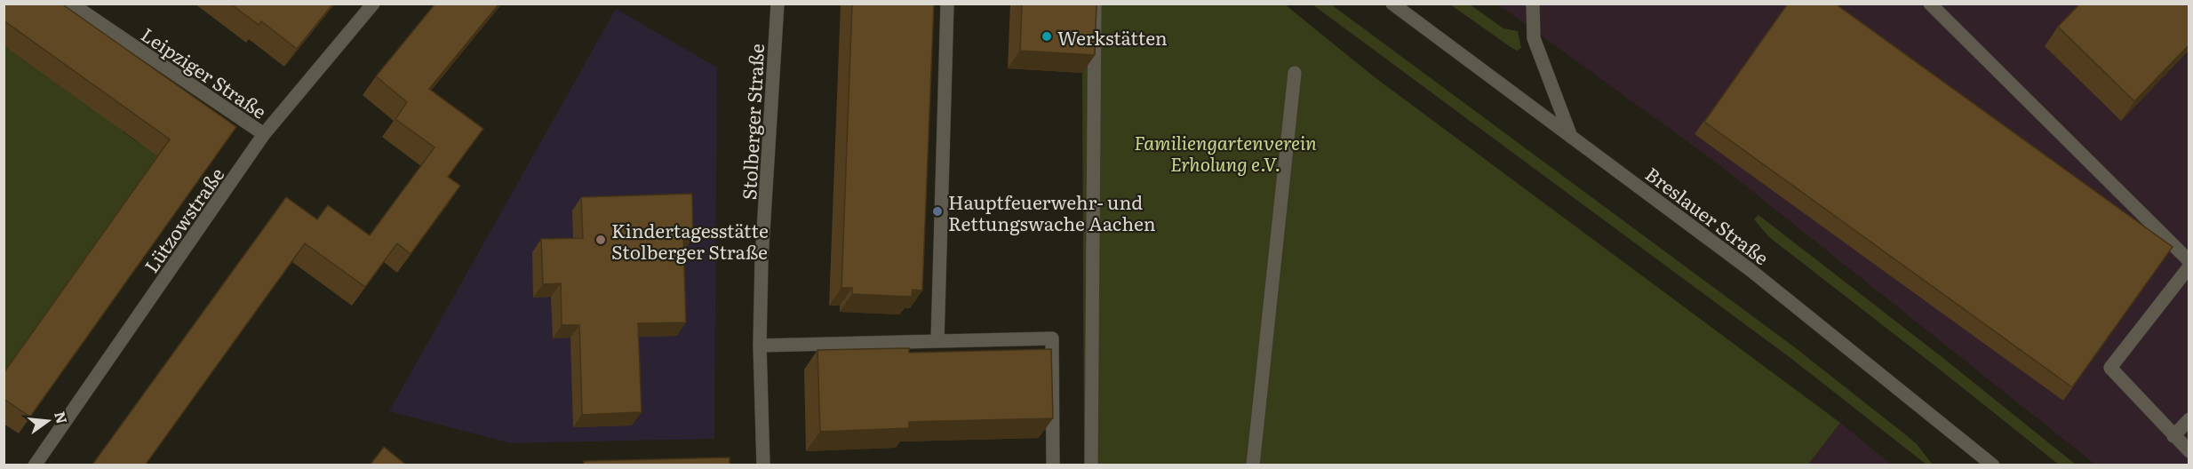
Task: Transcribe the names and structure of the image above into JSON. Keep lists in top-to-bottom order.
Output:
{
  "streets": {
    "street": [
      "Leipziger Straße",
      "Stolberger Straße",
      "Breslauer Straße",
      "Lützowstraße"
    ]
  },
  "crossings": [
    ["Leipziger Straße", "Lützowstraße"]
  ],
  "parks": ["Familiengartenverein Erholung e.V."],
  "places": ["Werkstätten", "Hauptfeuerwehr- und Rettungswache Aachen", "Kindertagesstätte Stolberger Straße"],
  "north": "right"
}
